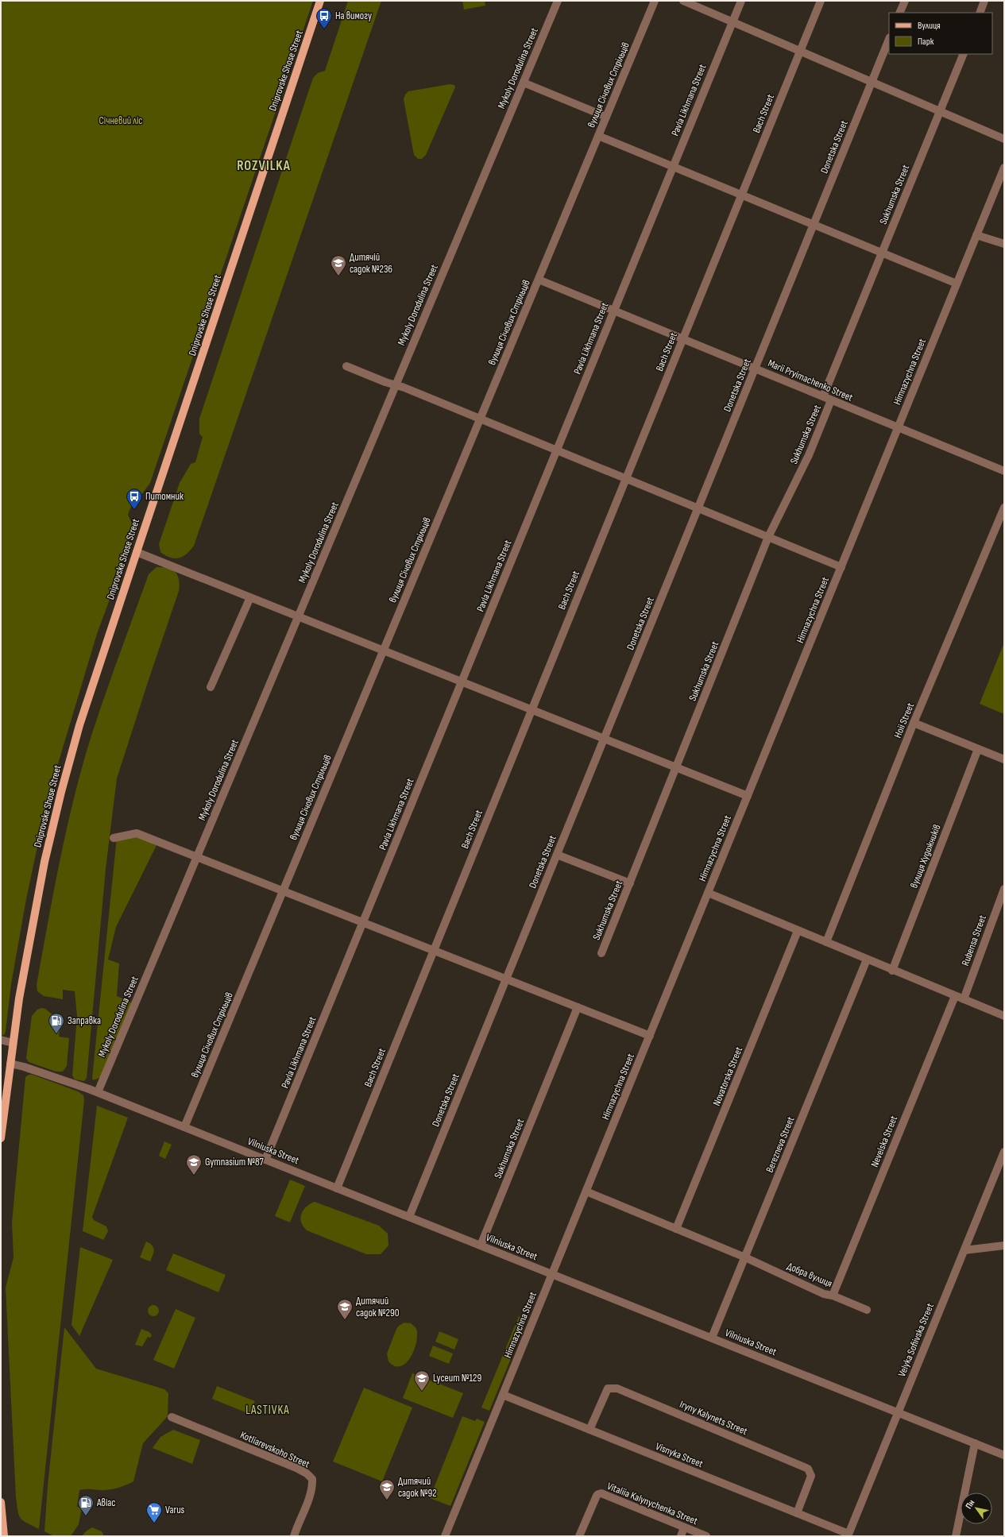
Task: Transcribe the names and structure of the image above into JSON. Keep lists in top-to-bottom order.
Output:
{
  "streets": {
    "main road": ["Dniprovske Shose Street"],
    "street": [
      "Mykoly Dorodulina Street",
      "вулиця Січових Стрільців",
      "Pavla Likhmana Street",
      "Bach Street",
      "Donetska Street",
      "Sukhumska Street",
      "Himnazychna Street",
      "Marii Pryimachenko Street",
      "Hoii Street",
      "вулиця Художників",
      "Rubensa Street",
      "Novatorska Street",
      "Nevelska Street",
      "Berezneva Street",
      "Vilniuska Street",
      "Добра вулиця",
      "Velyka Sofiivska Street",
      "Iryny Kalynets Street",
      "Kotliarevskoho Street",
      "Visnyka Street",
      "Vitaliia Kalynychenka Street"
    ]
  },
  "crossings": [
    ["Mykoly Dorodulina Street", "Vilniuska Street"],
    ["Dniprovske Shose Street", "Vilniuska Street"],
    ["вулиця Січових Стрільців", "Marii Pryimachenko Street"],
    ["вулиця Січових Стрільців", "Vilniuska Street"],
    ["Pavla Likhmana Street", "Marii Pryimachenko Street"],
    ["Pavla Likhmana Street", "Vilniuska Street"],
    ["Bach Street", "Marii Pryimachenko Street"],
    ["Bach Street", "Vilniuska Street"],
    ["Donetska Street", "Marii Pryimachenko Street"],
    ["Donetska Street", "Vilniuska Street"],
    ["Sukhumska Street", "Marii Pryimachenko Street"],
    ["Sukhumska Street", "Vilniuska Street"],
    ["Himnazychna Street", "Marii Pryimachenko Street"],
    ["Himnazychna Street", "Vilniuska Street"],
    ["Himnazychna Street", "Visnyka Street"],
    ["Nevelska Street", "Добра вулиця"],
    ["Berezneva Street", "Vilniuska Street"],
    ["Berezneva Street", "Добра вулиця"],
    ["Vilniuska Street", "Velyka Sofiivska Street"],
    ["Velyka Sofiivska Street", "Visnyka Street"],
    ["Iryny Kalynets Street", "Visnyka Street"]
  ],
  "districts": ["ROZVILKA", "LASTIVKA"],
  "parks": ["Січневий ліс"],
  "places": {
    "bus stop": ["На вимогу", "Питомник"],
    "school or university": [
      "Дитячій садок №236",
      "Gymnasium №87",
      "Дитячий садок №290",
      "Lyceum №129",
      "Дитячий садок №92"
    ],
    "fuel station": ["Заправка", "Авіас"],
    "supermarket": ["Varus"]
  },
  "legend": ["Вулиця", "Парк"],
  "north": "top left"
}
